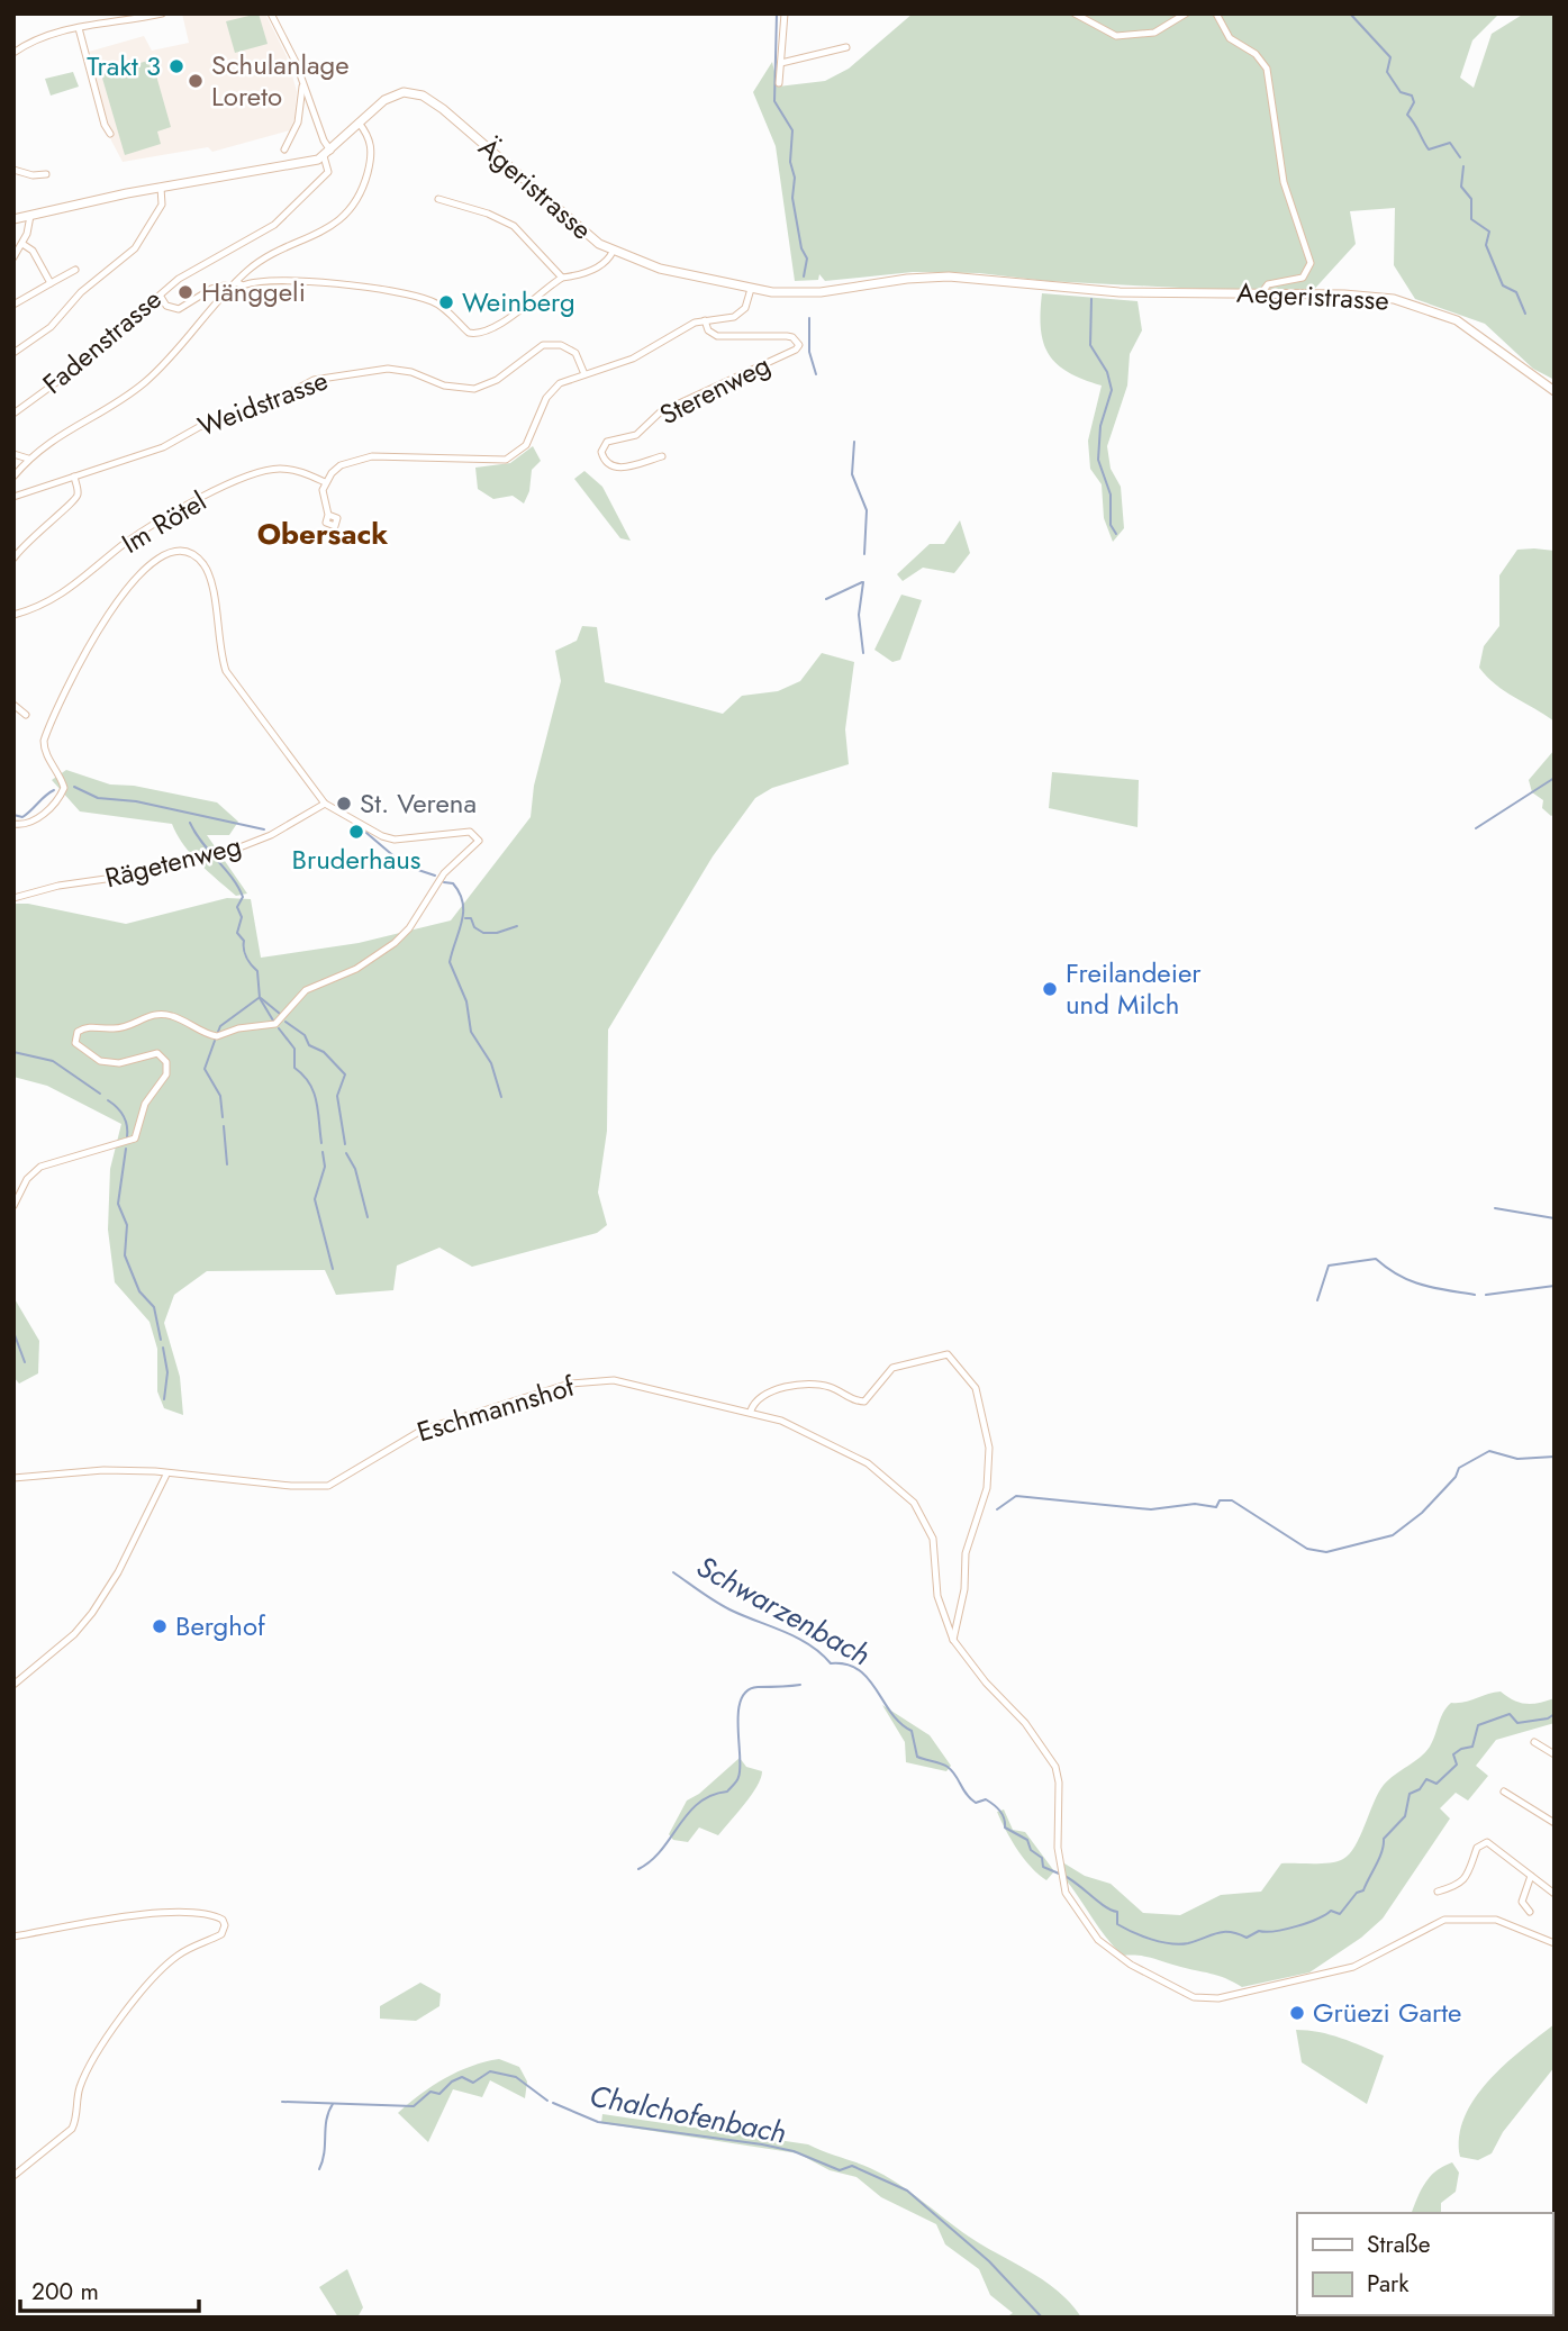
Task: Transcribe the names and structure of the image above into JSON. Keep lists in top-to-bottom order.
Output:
{
  "streets": {
    "main road": ["Ägeristrasse", "Aegeristrasse"],
    "street": [
      "Fadenstrasse",
      "Sterenweg",
      "Weidstrasse",
      "Im Rötel",
      "Rägetenweg",
      "Eschmannshof"
    ]
  },
  "crossings": [
    ["Ägeristrasse", "Aegeristrasse"],
    ["Ägeristrasse", "Fadenstrasse"]
  ],
  "districts": ["Obersack"],
  "water": ["Schwarzenbach", "Chalchofenbach"],
  "places": [
    "Trakt 3",
    "Schulanlage Loreto",
    "Hänggeli",
    "Weinberg",
    "St. Verena",
    "Bruderhaus",
    "Freilandeier und Milch",
    "Berghof",
    "Grüezi Garte"
  ],
  "legend": ["Straße", "Park"],
  "scale_bar": "200 m"
}
